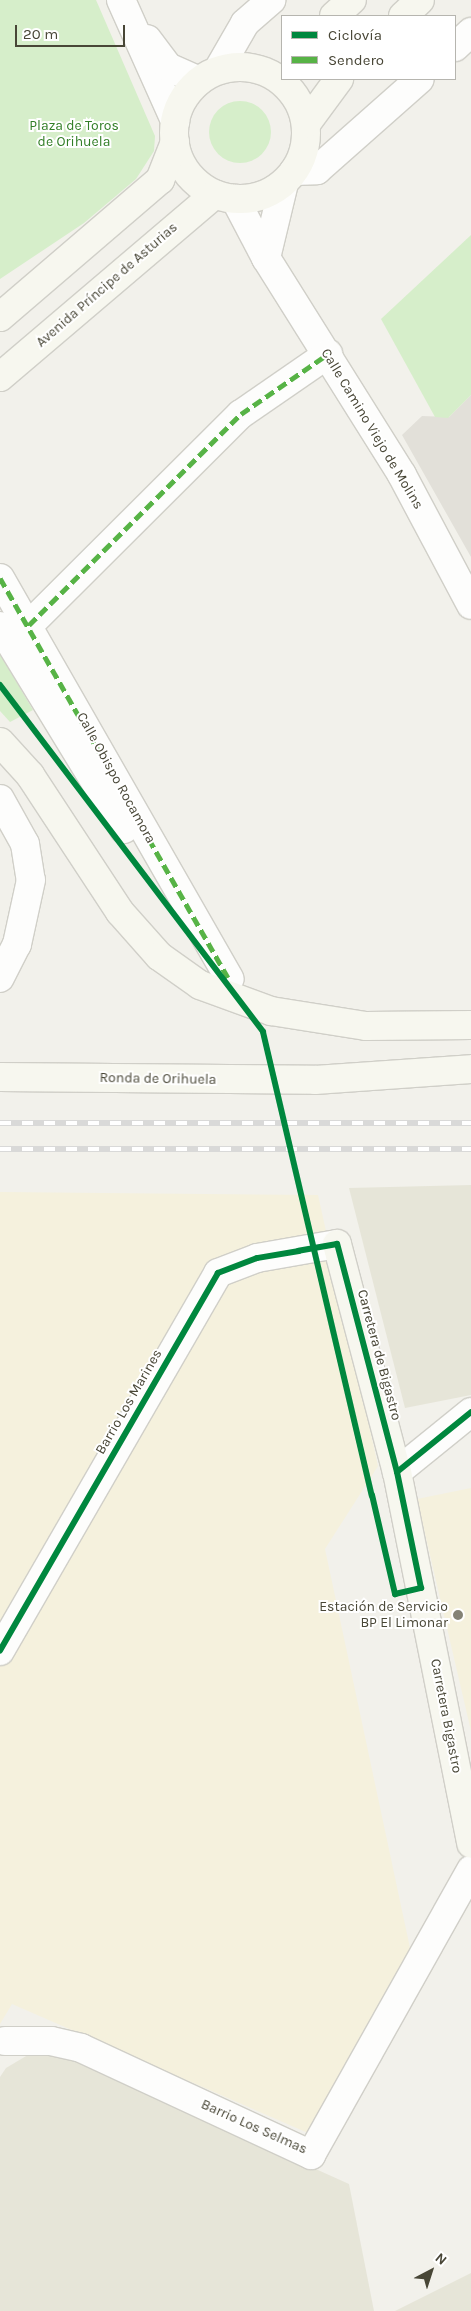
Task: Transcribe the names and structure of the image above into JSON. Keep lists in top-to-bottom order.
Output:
{
  "streets": {
    "street": [
      "Avenida Príncipe de Asturias",
      "Calle Camino Viejo de Molins",
      "Calle Obispo Rocamora",
      "Ronda de Orihuela",
      "Carretera de Bigastro",
      "Barrio Los Marines",
      "Carretera Bigastro",
      "Barrio Los Selmas"
    ]
  },
  "crossings": [
    ["Avenida Príncipe de Asturias", "Calle Camino Viejo de Molins"],
    ["Carretera de Bigastro", "Barrio Los Marines"],
    ["Carretera de Bigastro", "Carretera Bigastro"]
  ],
  "parks": ["Plaza de Toros de Orihuela"],
  "places": ["Estación de Servicio BP El Limonar"],
  "legend": ["Ciclovía", "Sendero"],
  "scale_bar": "20 m",
  "north": "top right"
}
